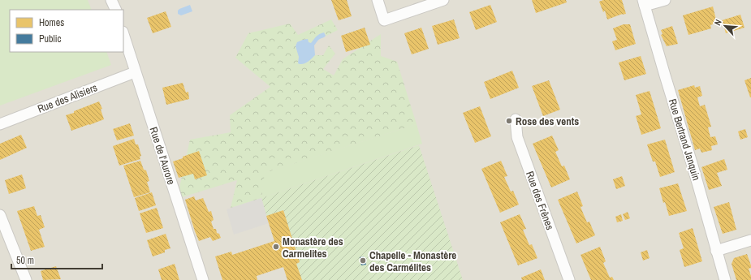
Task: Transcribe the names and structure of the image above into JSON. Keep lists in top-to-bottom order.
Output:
{
  "streets": {
    "street": [
      "Rue des Alisiers",
      "Rue Bertrand Janquin",
      "Rue de l'Aurore",
      "Rue des Frênes"
    ]
  },
  "crossings": [
    ["Rue des Alisiers", "Rue de l'Aurore"]
  ],
  "places": ["Rose des vents", "Monastère des Carmelites", "Chapelle - Monastère des Carmélites"],
  "legend": ["Homes", "Public"],
  "scale_bar": "50 m",
  "north": "top left"
}
